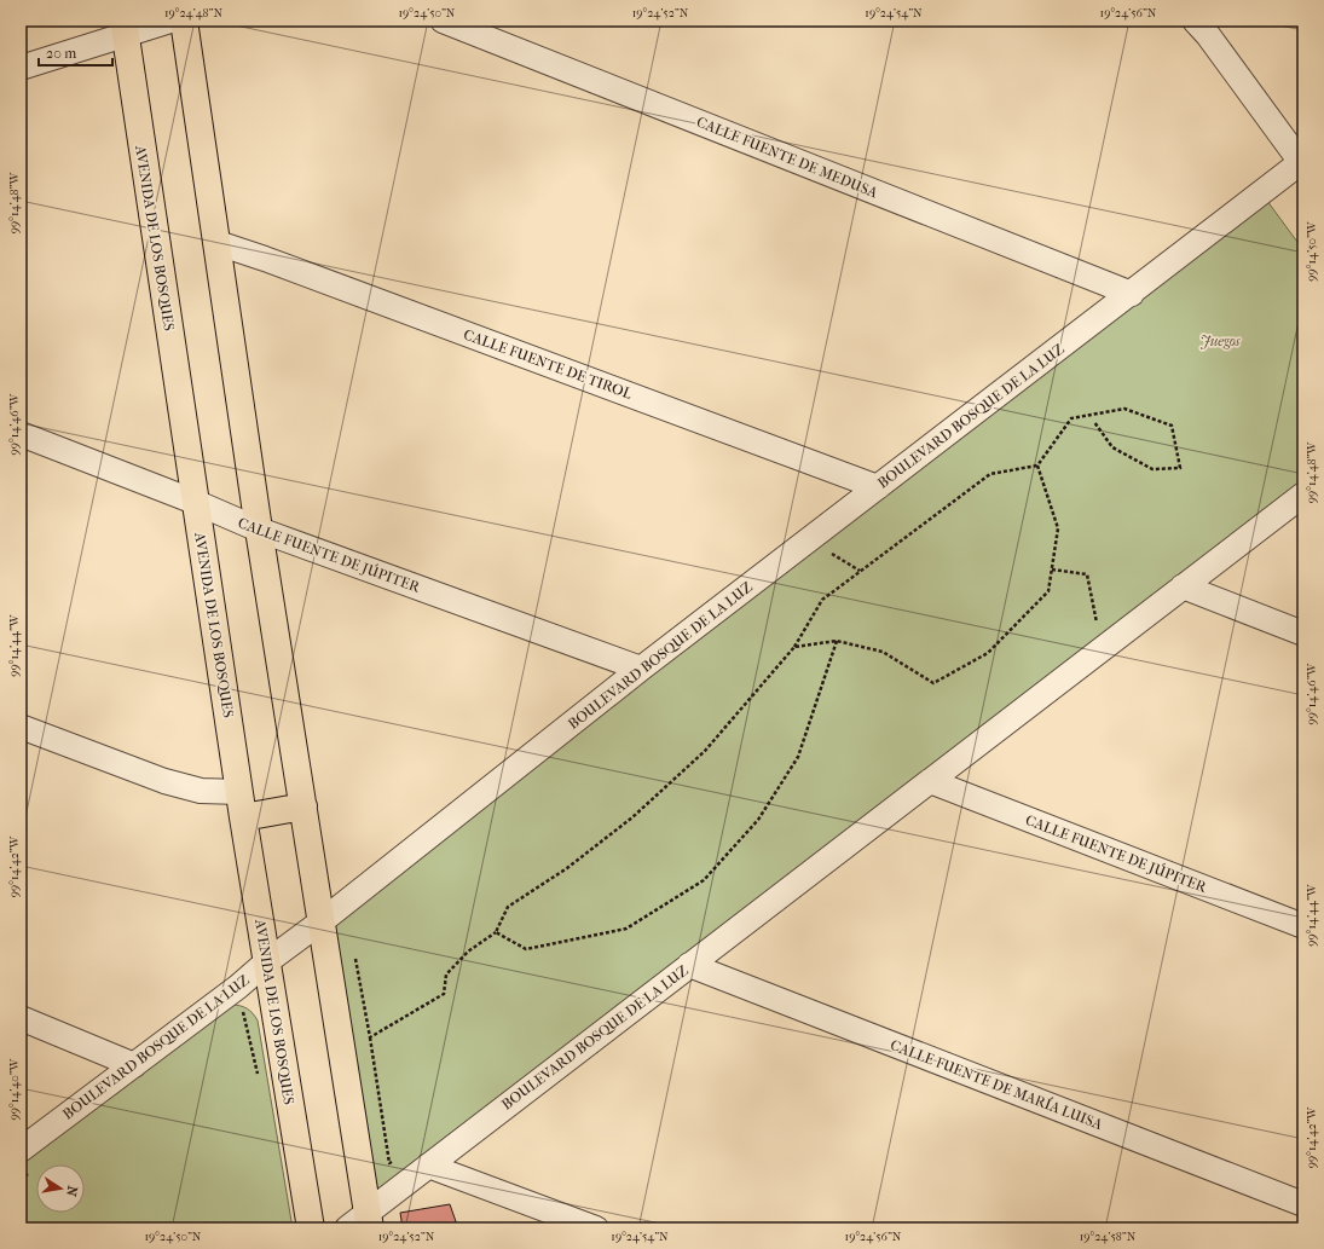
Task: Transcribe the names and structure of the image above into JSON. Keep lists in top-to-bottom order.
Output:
{
  "streets": {
    "main road": ["AVENIDA DE LOS BOSQUES"],
    "street": [
      "CALLE FUENTE DE MEDUSA",
      "CALLE FUENTE DE TIROL",
      "BOULEVARD BOSQUE DE LA LUZ",
      "CALLE FUENTE DE JÚPITER",
      "CALLE FUENTE DE MARÍA LUISA"
    ]
  },
  "crossings": [
    ["CALLE FUENTE DE MEDUSA", "BOULEVARD BOSQUE DE LA LUZ"],
    ["AVENIDA DE LOS BOSQUES", "BOULEVARD BOSQUE DE LA LUZ"],
    ["AVENIDA DE LOS BOSQUES", "CALLE FUENTE DE JÚPITER"],
    ["CALLE FUENTE DE TIROL", "BOULEVARD BOSQUE DE LA LUZ"],
    ["BOULEVARD BOSQUE DE LA LUZ", "CALLE FUENTE DE JÚPITER"],
    ["BOULEVARD BOSQUE DE LA LUZ", "CALLE FUENTE DE MARÍA LUISA"]
  ],
  "parks": ["Juegos"],
  "scale_bar": "20 m",
  "north": "right",
  "coordinates": [
    "19°24'48\"N",
    "19°24'50\"N",
    "19°24'52\"N",
    "19°24'54\"N",
    "19°24'56\"N",
    "99°14'48\"W",
    "99°14'50\"W",
    "99°14'46\"W",
    "99°14'44\"W",
    "99°14'42\"W",
    "99°14'40\"W",
    "19°24'58\"N"
  ]
}
